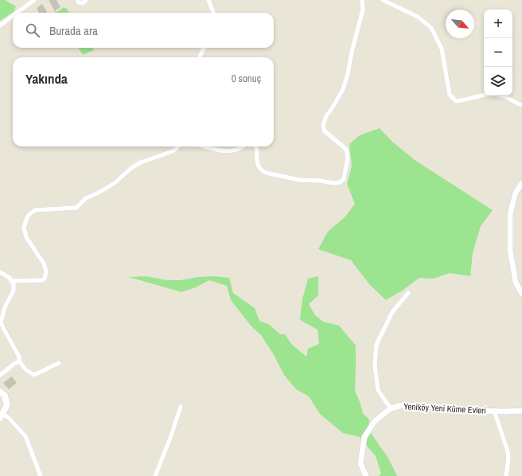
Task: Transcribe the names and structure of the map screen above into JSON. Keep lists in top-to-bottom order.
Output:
{
  "streets": {
    "street": ["Yeniköy Yeni Küme Evleri"]
  },
  "north": "bottom right",
  "page": {
    "map_buttons": ["+", "−"],
    "search": "Burada ara",
    "heading": ["Yakında", "0 sonuç"]
  }
}
